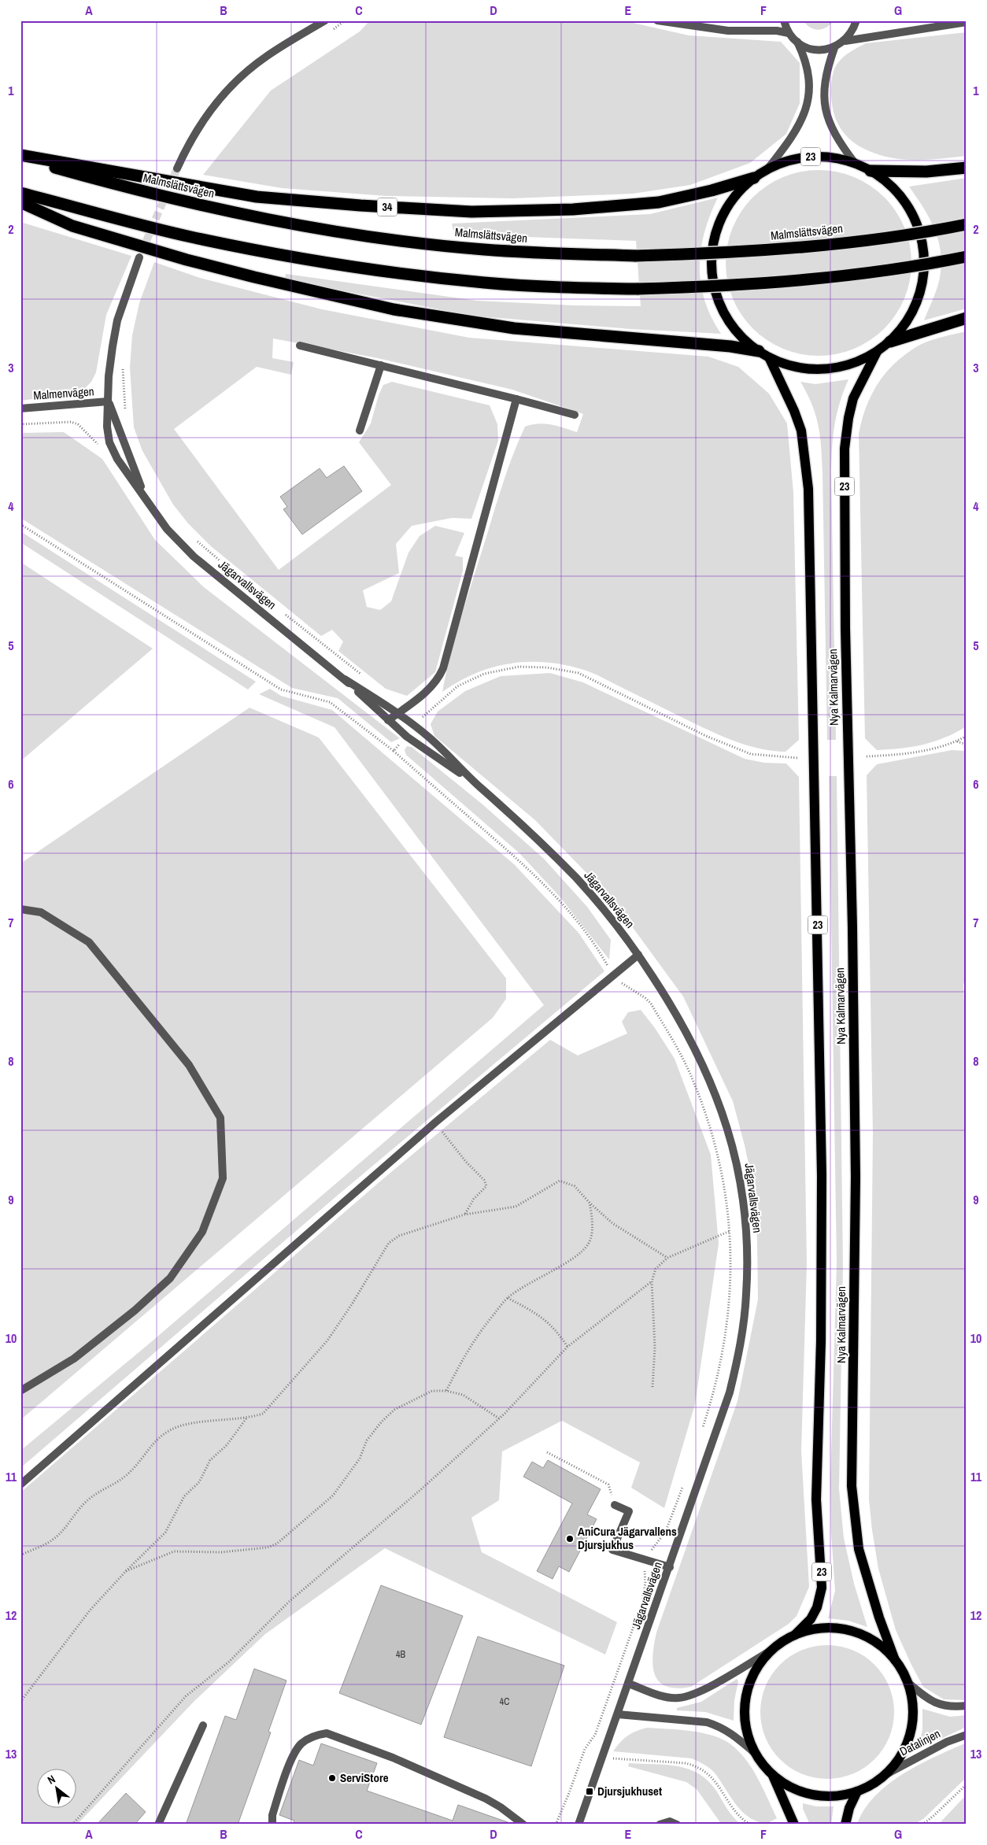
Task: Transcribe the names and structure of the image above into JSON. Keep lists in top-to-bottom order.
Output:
{
  "streets": {
    "highway": ["Malmslättsvägen", "34"],
    "main road": ["23", "Nya Kalmarvägen"],
    "street": ["Malmenvägen", "Jägarvallsvägen", "Datalinjen"]
  },
  "crossings": [
    ["23", "Nya Kalmarvägen"],
    ["23", "Datalinjen"],
    ["34", "Nya Kalmarvägen"],
    ["Malmenvägen", "Jägarvallsvägen"]
  ],
  "places": {
    "other": ["AniCura Jägarvallens Djursjukhus", "ServiStore"],
    "transit": ["Djursjukhuset"]
  },
  "house_numbers": ["4B", "4C"],
  "north": "top left",
  "grid": {
    "columns": [
      "A",
      "B",
      "C",
      "D",
      "E",
      "F",
      "G"
    ],
    "rows": [
      "1",
      "2",
      "3",
      "4",
      "5",
      "6",
      "7",
      "8",
      "9",
      "10",
      "11",
      "12",
      "13"
    ]
  }
}
